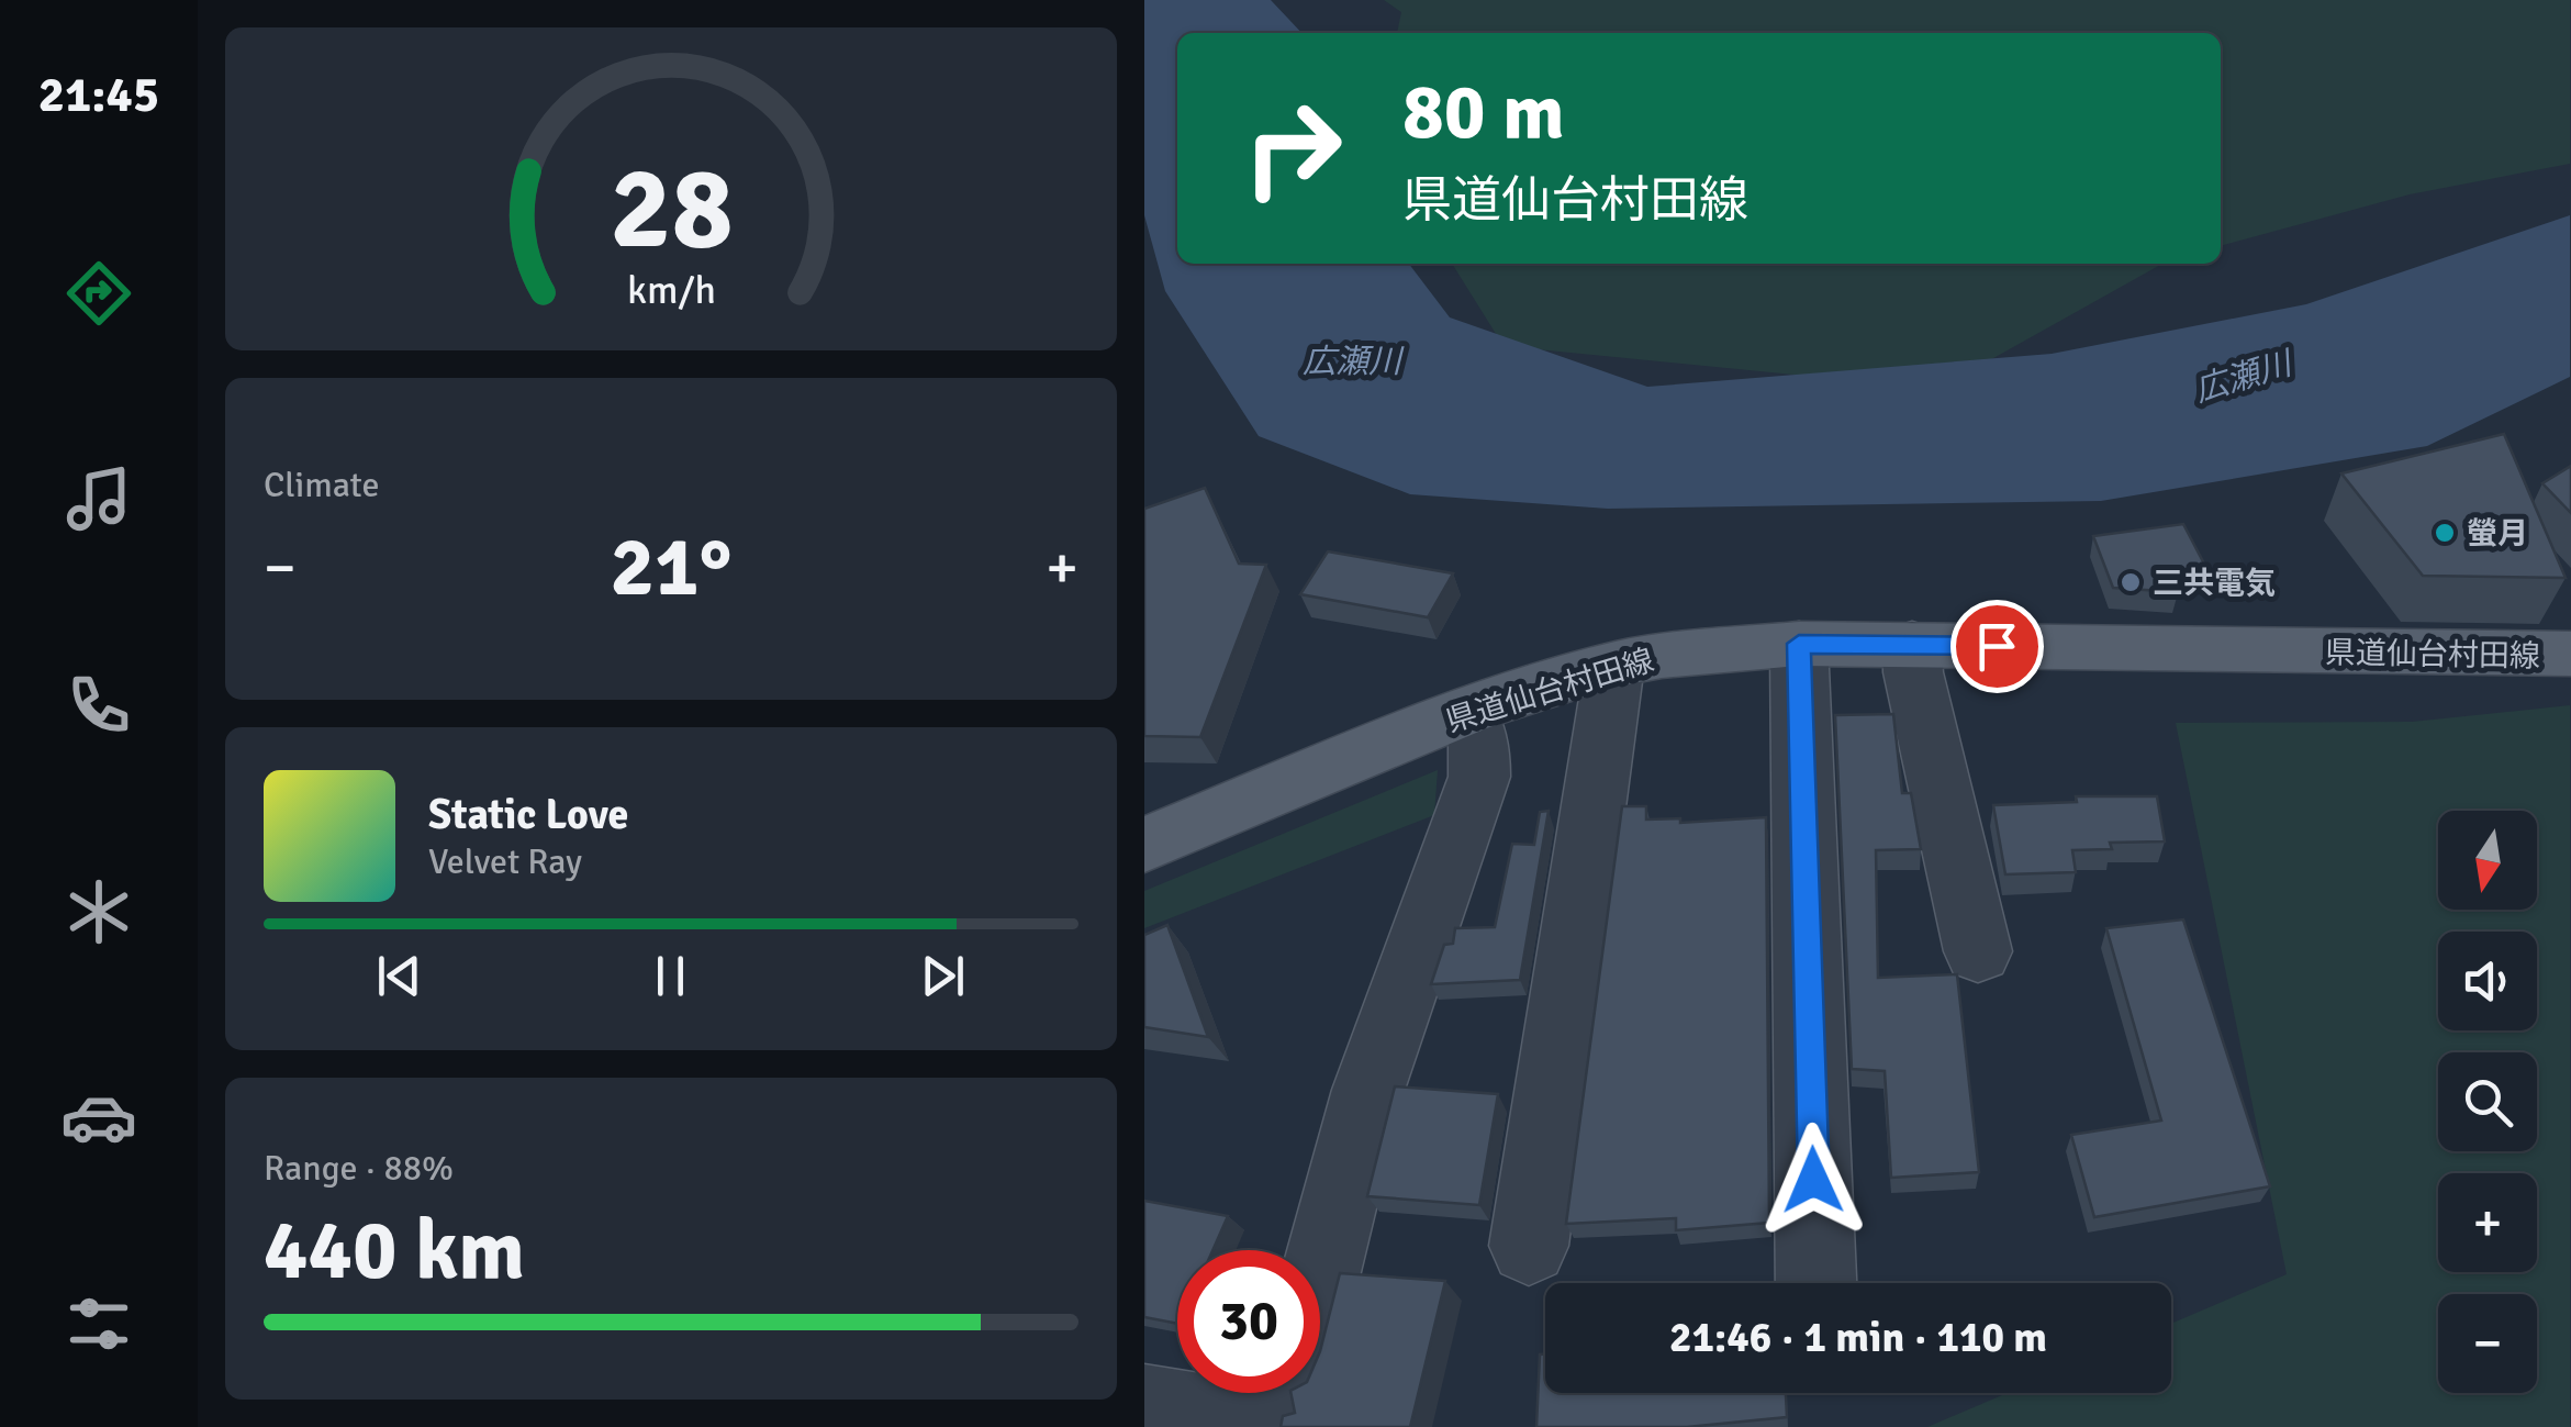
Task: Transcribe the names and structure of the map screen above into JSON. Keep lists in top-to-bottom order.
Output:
{
  "streets": {
    "main road": ["県道仙台村田線"]
  },
  "water": ["広瀬川"],
  "places": ["螢月", "三共電気"],
  "north": "bottom",
  "page": {
    "tabs": "21:45",
    "turn": ["80 m", "県道仙台村田線"],
    "tile": [
      "Climate",
      ["Range · 88%", "440 km"]
    ],
    "heat": ["−", "21°", "+"],
    "song": ["Static Love", "Velvet Ray"],
    "map_buttons": ["+", "−"],
    "limit": "30",
    "trip": "21:46 · 1 min · 110 m",
    "gauge": ["28", "km/h"]
  }
}
